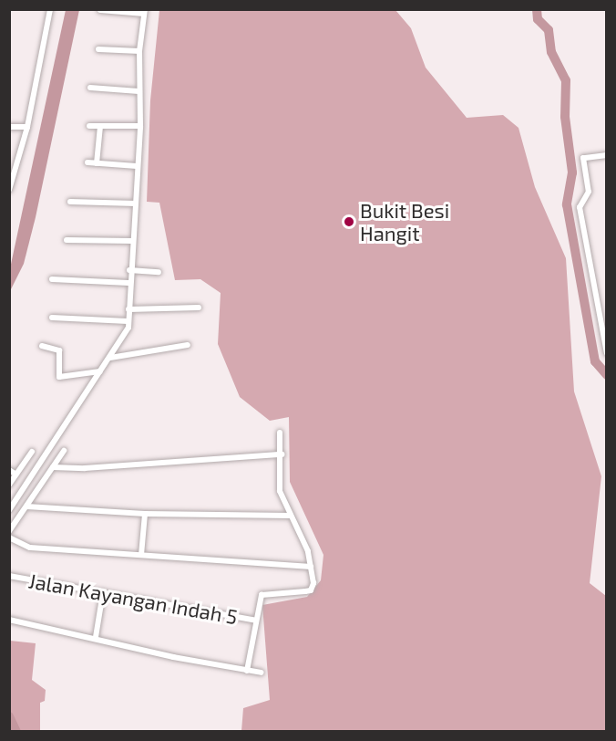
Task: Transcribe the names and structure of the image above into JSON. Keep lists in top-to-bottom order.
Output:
{
  "streets": {
    "street": ["Jalan Kayangan Indah 5"]
  },
  "places": ["Bukit Besi Hangit"]
}
